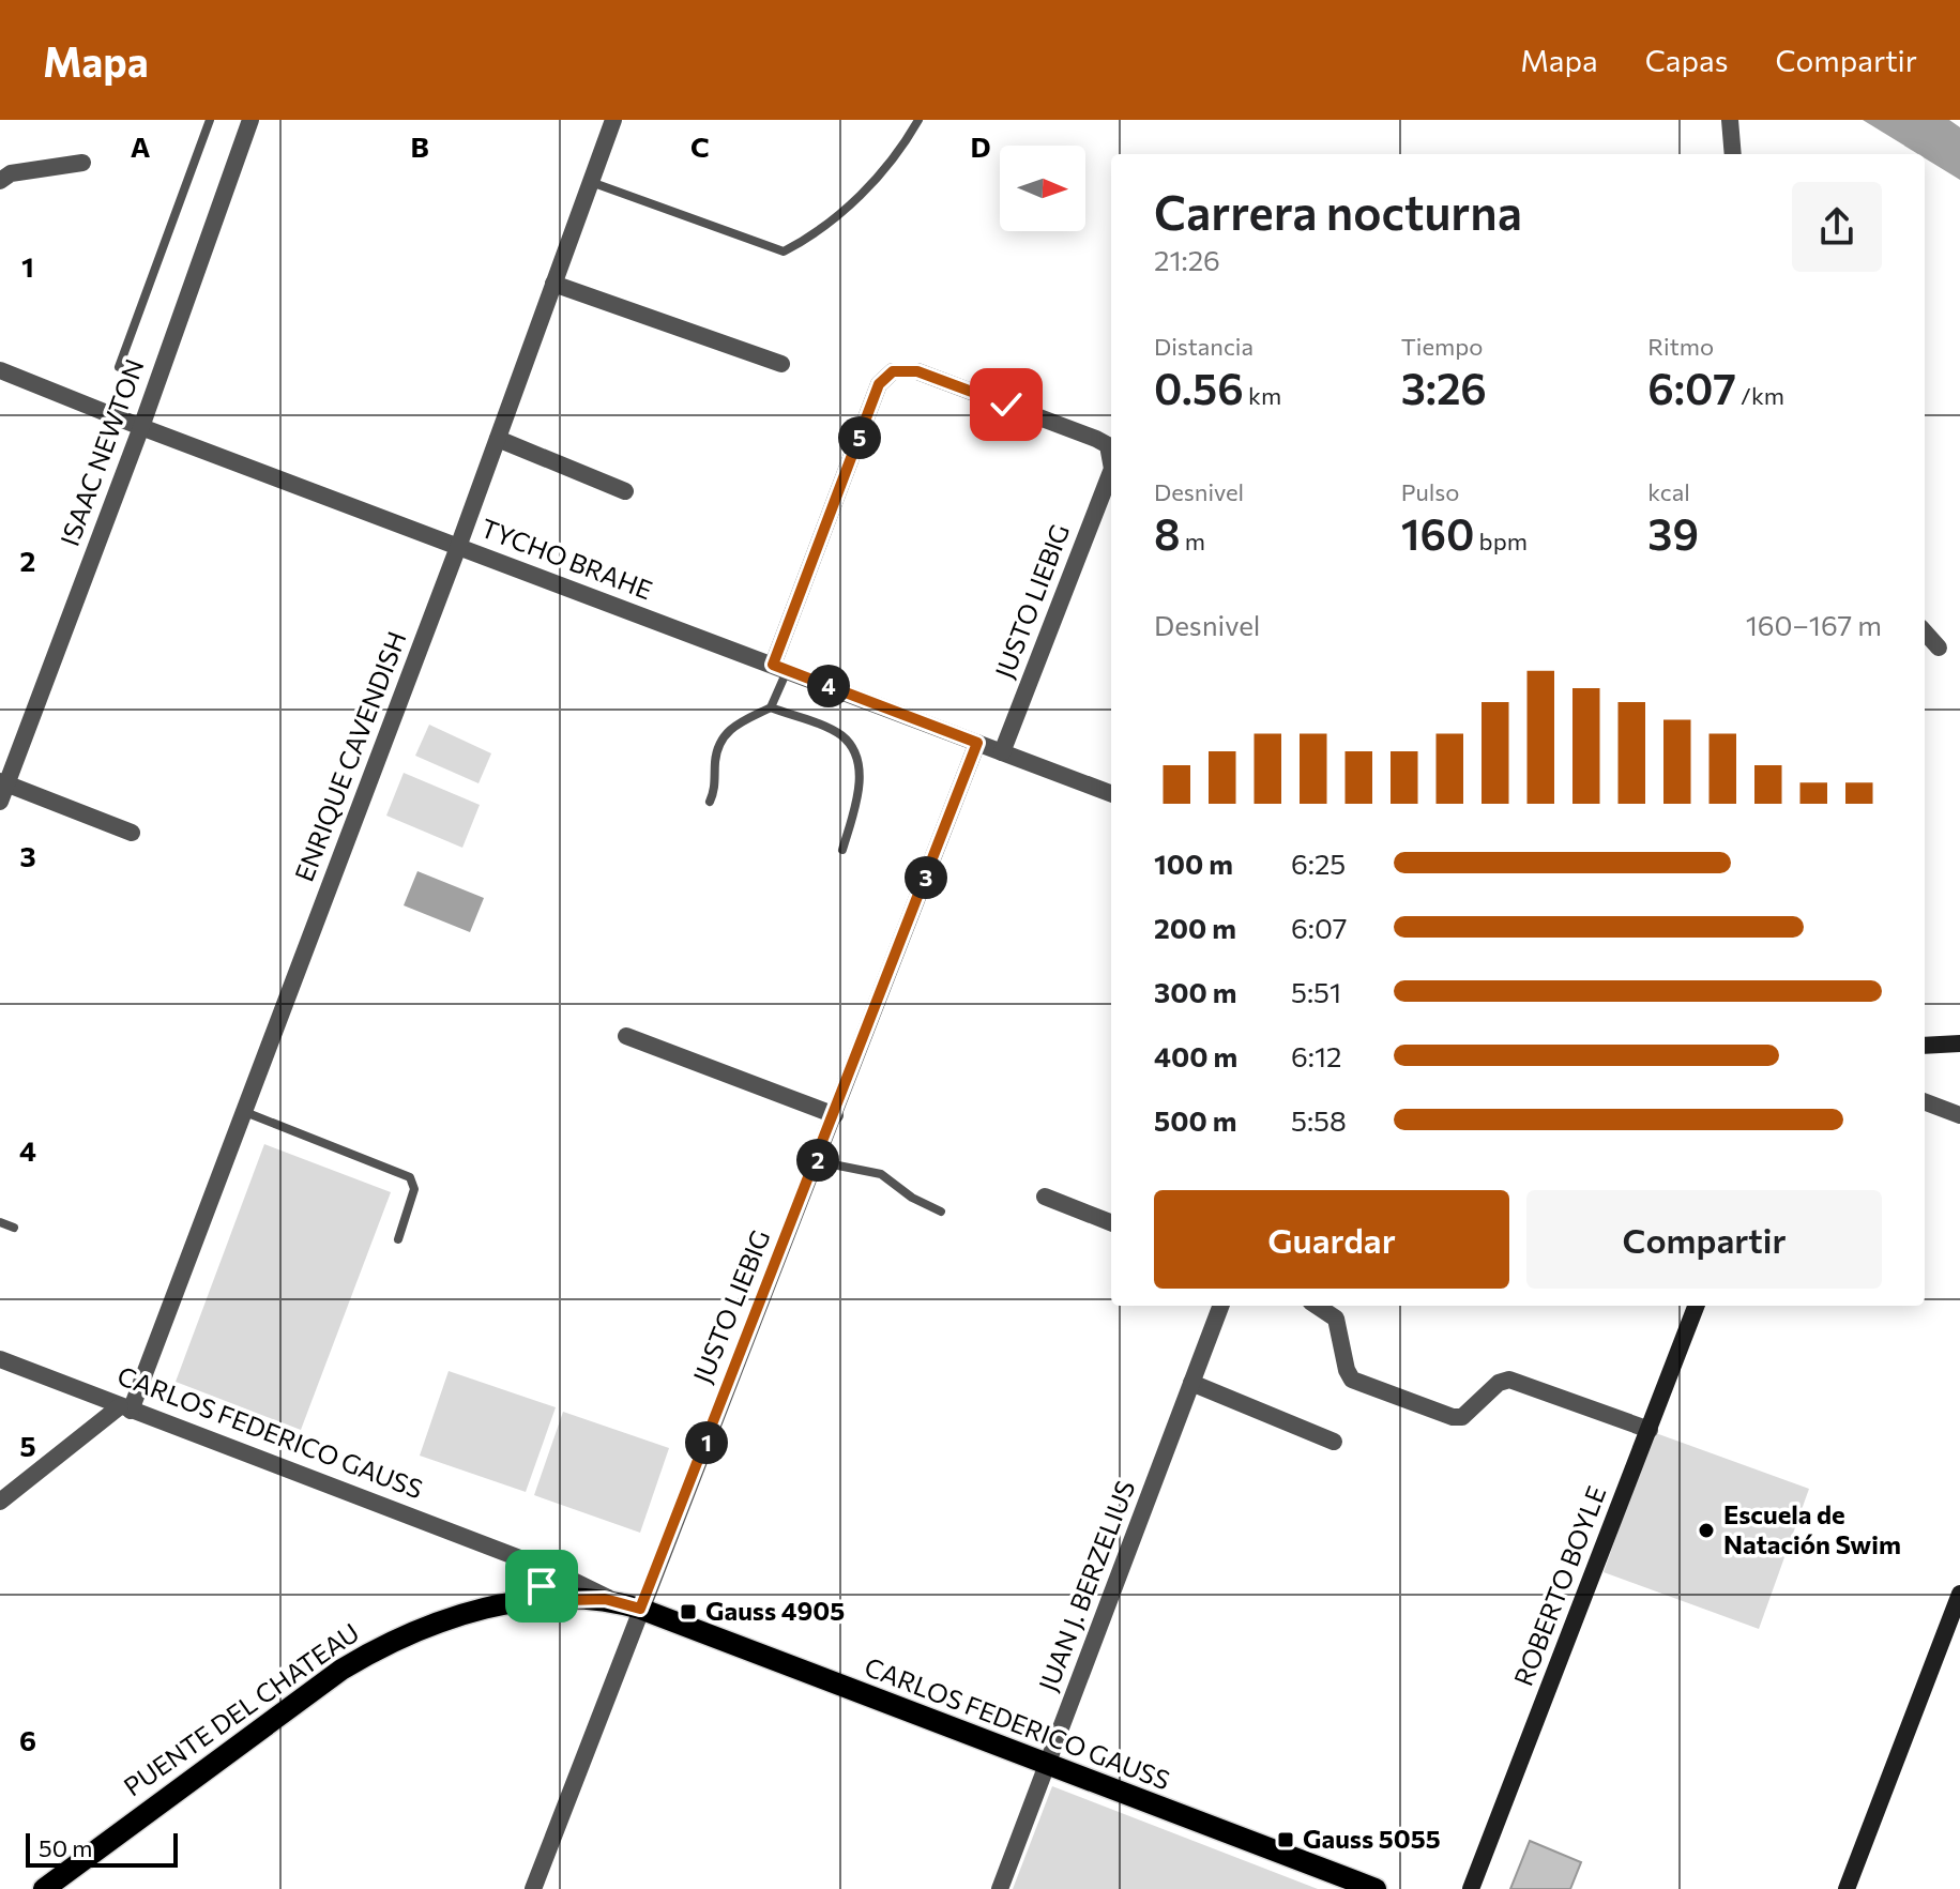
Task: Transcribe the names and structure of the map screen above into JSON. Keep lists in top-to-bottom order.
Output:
{
  "streets": {
    "main road": ["CARLOS FEDERICO GAUSS", "ROBERTO BOYLE", "PUENTE DEL CHATEAU"],
    "street": [
      "ISAAC NEWTON",
      "TYCHO BRAHE",
      "JUSTO LIEBIG",
      "ENRIQUE CAVENDISH",
      "JUAN J. BERZELIUS"
    ]
  },
  "crossings": [
    ["ISAAC NEWTON", "TYCHO BRAHE"],
    ["TYCHO BRAHE", "JUSTO LIEBIG"],
    ["TYCHO BRAHE", "ENRIQUE CAVENDISH"],
    ["JUSTO LIEBIG", "CARLOS FEDERICO GAUSS"],
    ["JUSTO LIEBIG", "PUENTE DEL CHATEAU"],
    ["ENRIQUE CAVENDISH", "CARLOS FEDERICO GAUSS"],
    ["CARLOS FEDERICO GAUSS", "JUAN J. BERZELIUS"],
    ["CARLOS FEDERICO GAUSS", "PUENTE DEL CHATEAU"]
  ],
  "places": {
    "other": ["Escuela de Natación Swim"],
    "transit": ["Gauss 4905", "Gauss 5055"]
  },
  "scale_bar": "50 m",
  "north": "right",
  "page": {
    "header": "Mapa",
    "nav": ["Mapa", "Capas", "Compartir"],
    "heading": ["Carrera nocturna", "21:26"],
    "stats": [
      ["Distancia", "0.56 km"],
      ["Tiempo", "3:26"],
      ["Ritmo", "6:07 /km"],
      ["Desnivel", "8 m"],
      ["Pulso", "160 bpm"],
      ["kcal", "39"]
    ],
    "pins": [
      "5",
      "4",
      "3",
      "2",
      "1"
    ],
    "chart": ["Desnivel", "160–167 m"],
    "list": [
      {
        "name": "100 m",
        "note": "6:25"
      },
      {
        "name": "200 m",
        "note": "6:07"
      },
      {
        "name": "300 m",
        "note": "5:51"
      },
      {
        "name": "400 m",
        "note": "6:12"
      },
      {
        "name": "500 m",
        "note": "5:58"
      }
    ],
    "buttons": ["Guardar", "Compartir"],
    "scale": "50 m"
  },
  "grid": {
    "columns": [
      "A",
      "B",
      "C",
      "D"
    ],
    "rows": [
      "1",
      "2",
      "3",
      "4",
      "5",
      "6"
    ]
  }
}
